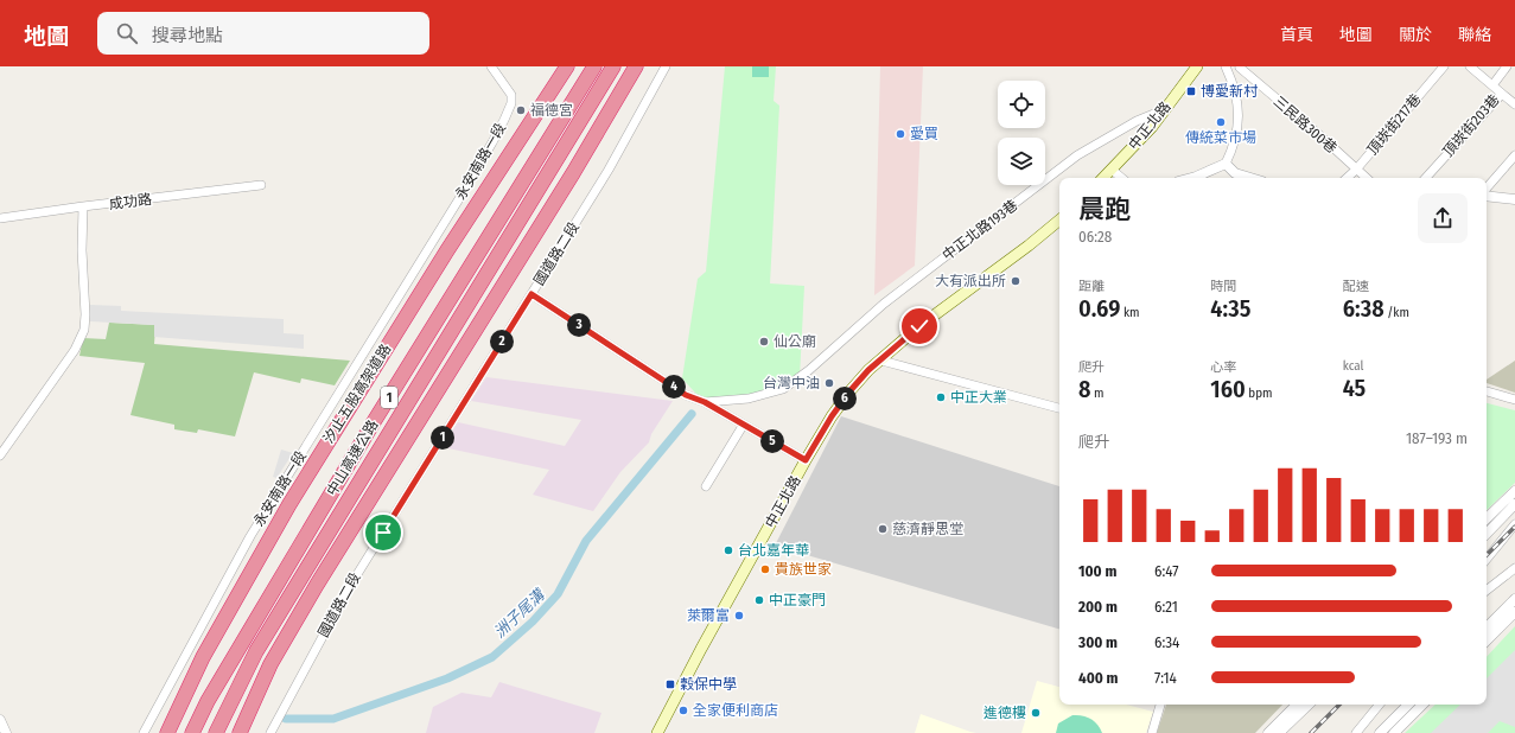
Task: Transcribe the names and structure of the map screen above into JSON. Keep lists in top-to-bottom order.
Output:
{
  "streets": {
    "highway": ["汐止五股高架道路", "1", "中山高速公路"],
    "main road": ["中正北路"],
    "street": [
      "三民路300巷",
      "頂崁街217巷",
      "頂崁街203巷",
      "永安南路一段",
      "成功路",
      "中正北路193巷",
      "國道路二段"
    ]
  },
  "crossings": [
    ["三民路300巷", "頂崁街217巷"],
    ["中正北路", "中正北路193巷"]
  ],
  "water": ["洲子尾溝"],
  "places": {
    "transit": ["博愛新村", "穀保中學"],
    "other": [
      "福德宮",
      "傳統菜市場",
      "愛買",
      "大有派出所",
      "仙公廟",
      "台灣中油",
      "中正大業",
      "慈濟靜思堂",
      "台北嘉年華",
      "貴族世家",
      "中正豪門",
      "萊爾富",
      "全家便利商店",
      "進德樓"
    ]
  },
  "page": {
    "header": "地圖",
    "search": "搜尋地點",
    "nav": [
      "首頁",
      "地圖",
      "關於",
      "聯絡"
    ],
    "heading": ["晨跑", "06:28"],
    "stats": [
      ["距離", "0.69 km"],
      ["時間", "4:35"],
      ["配速", "6:38 /km"],
      ["爬升", "8 m"],
      ["心率", "160 bpm"],
      ["kcal", "45"]
    ],
    "pins": [
      "3",
      "2",
      "4",
      "6",
      "1",
      "5"
    ],
    "chart": ["爬升", "187–193 m"],
    "list": [
      {
        "name": "100 m",
        "note": "6:47"
      },
      {
        "name": "200 m",
        "note": "6:21"
      },
      {
        "name": "300 m",
        "note": "6:34"
      },
      {
        "name": "400 m",
        "note": "7:14"
      }
    ]
  }
}
